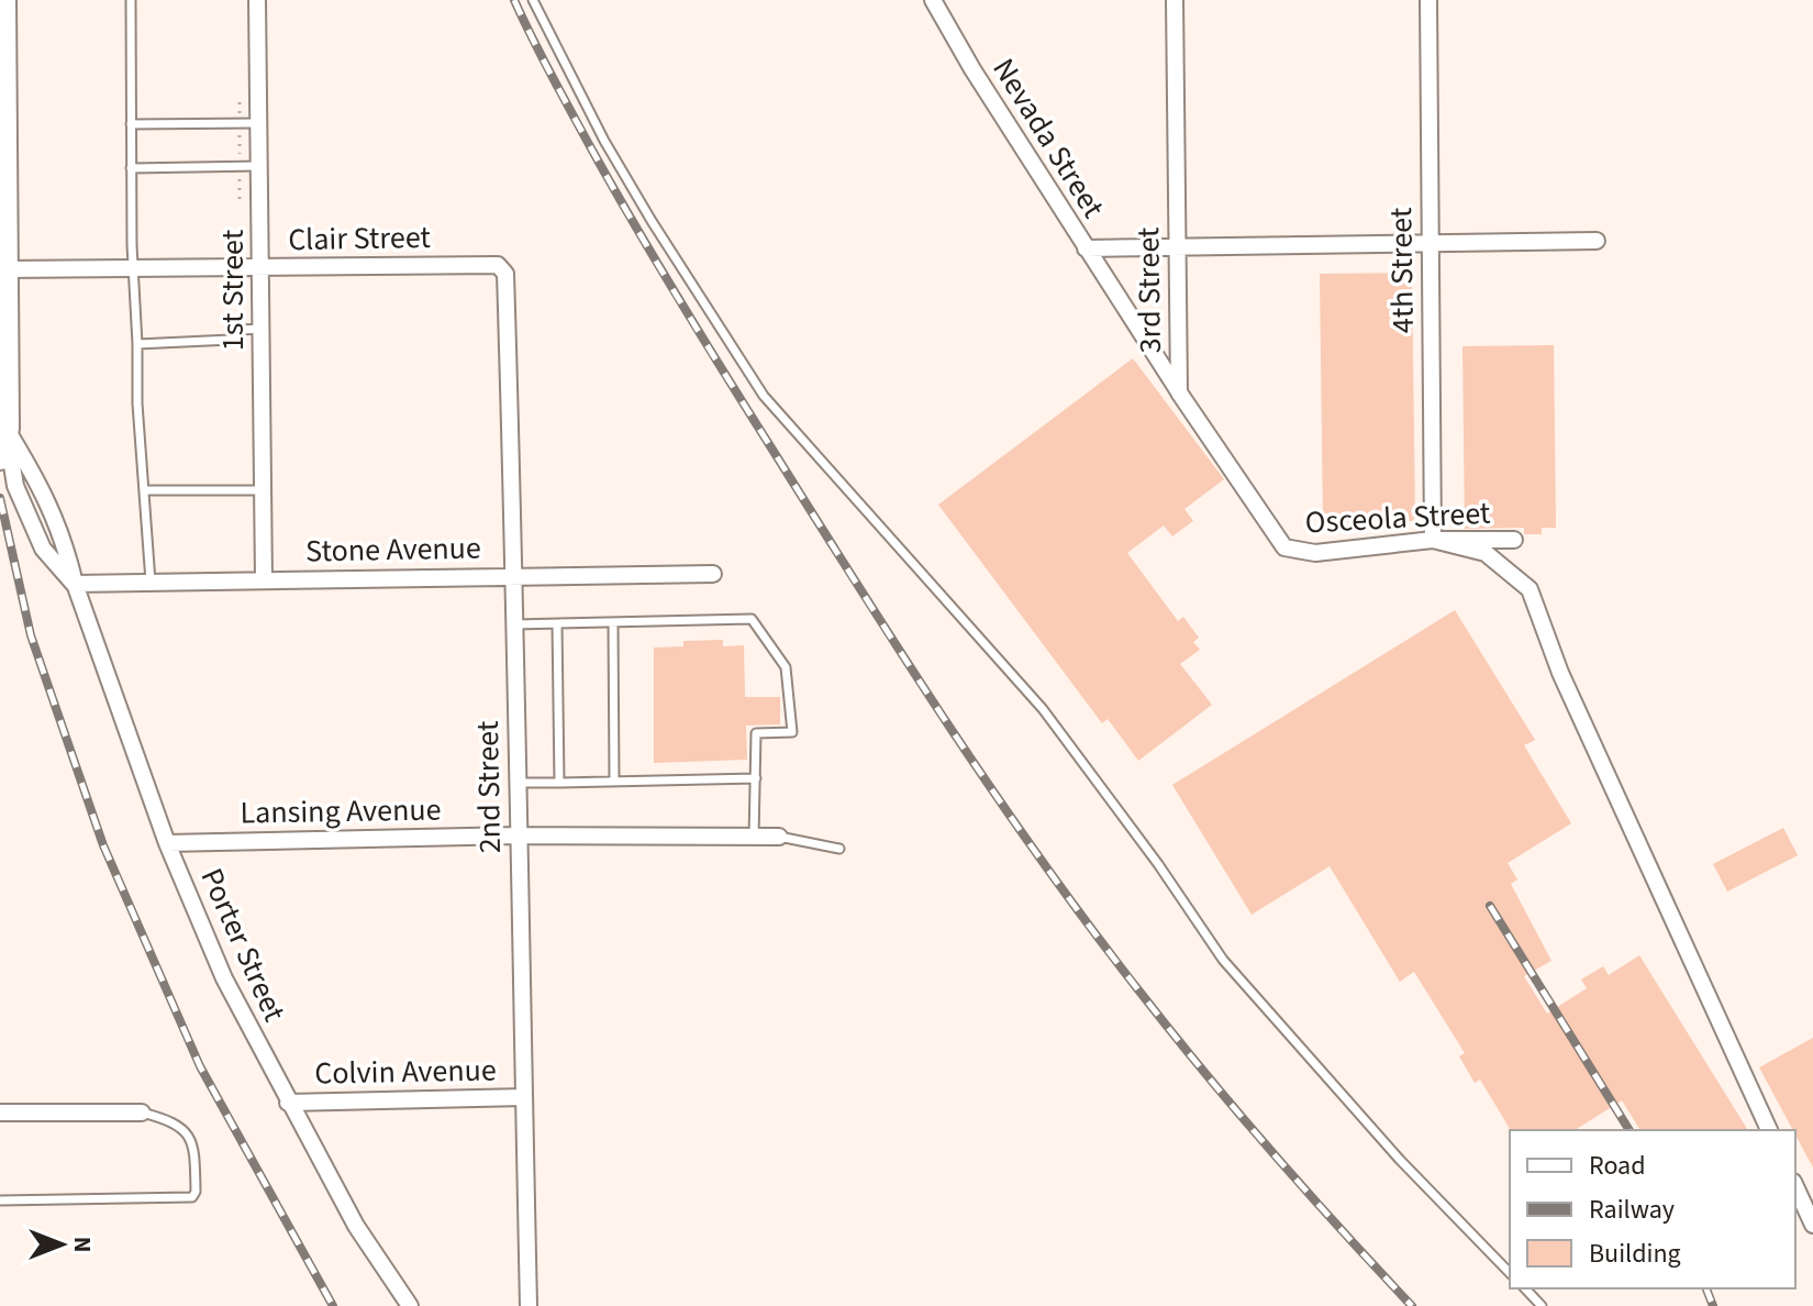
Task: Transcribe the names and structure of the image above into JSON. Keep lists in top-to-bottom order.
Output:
{
  "streets": {
    "street": [
      "Nevada Street",
      "Clair Street",
      "4th Street",
      "1st Street",
      "3rd Street",
      "Osceola Street",
      "Stone Avenue",
      "2nd Street",
      "Lansing Avenue",
      "Porter Street",
      "Colvin Avenue"
    ]
  },
  "crossings": [
    ["Nevada Street", "3rd Street"],
    ["Clair Street", "1st Street"],
    ["Clair Street", "2nd Street"],
    ["4th Street", "Osceola Street"],
    ["1st Street", "Stone Avenue"],
    ["3rd Street", "Osceola Street"],
    ["Stone Avenue", "2nd Street"],
    ["Stone Avenue", "Porter Street"],
    ["2nd Street", "Lansing Avenue"],
    ["2nd Street", "Colvin Avenue"],
    ["Lansing Avenue", "Porter Street"],
    ["Porter Street", "Colvin Avenue"]
  ],
  "legend": ["Road", "Railway", "Building"],
  "north": "right"
}
